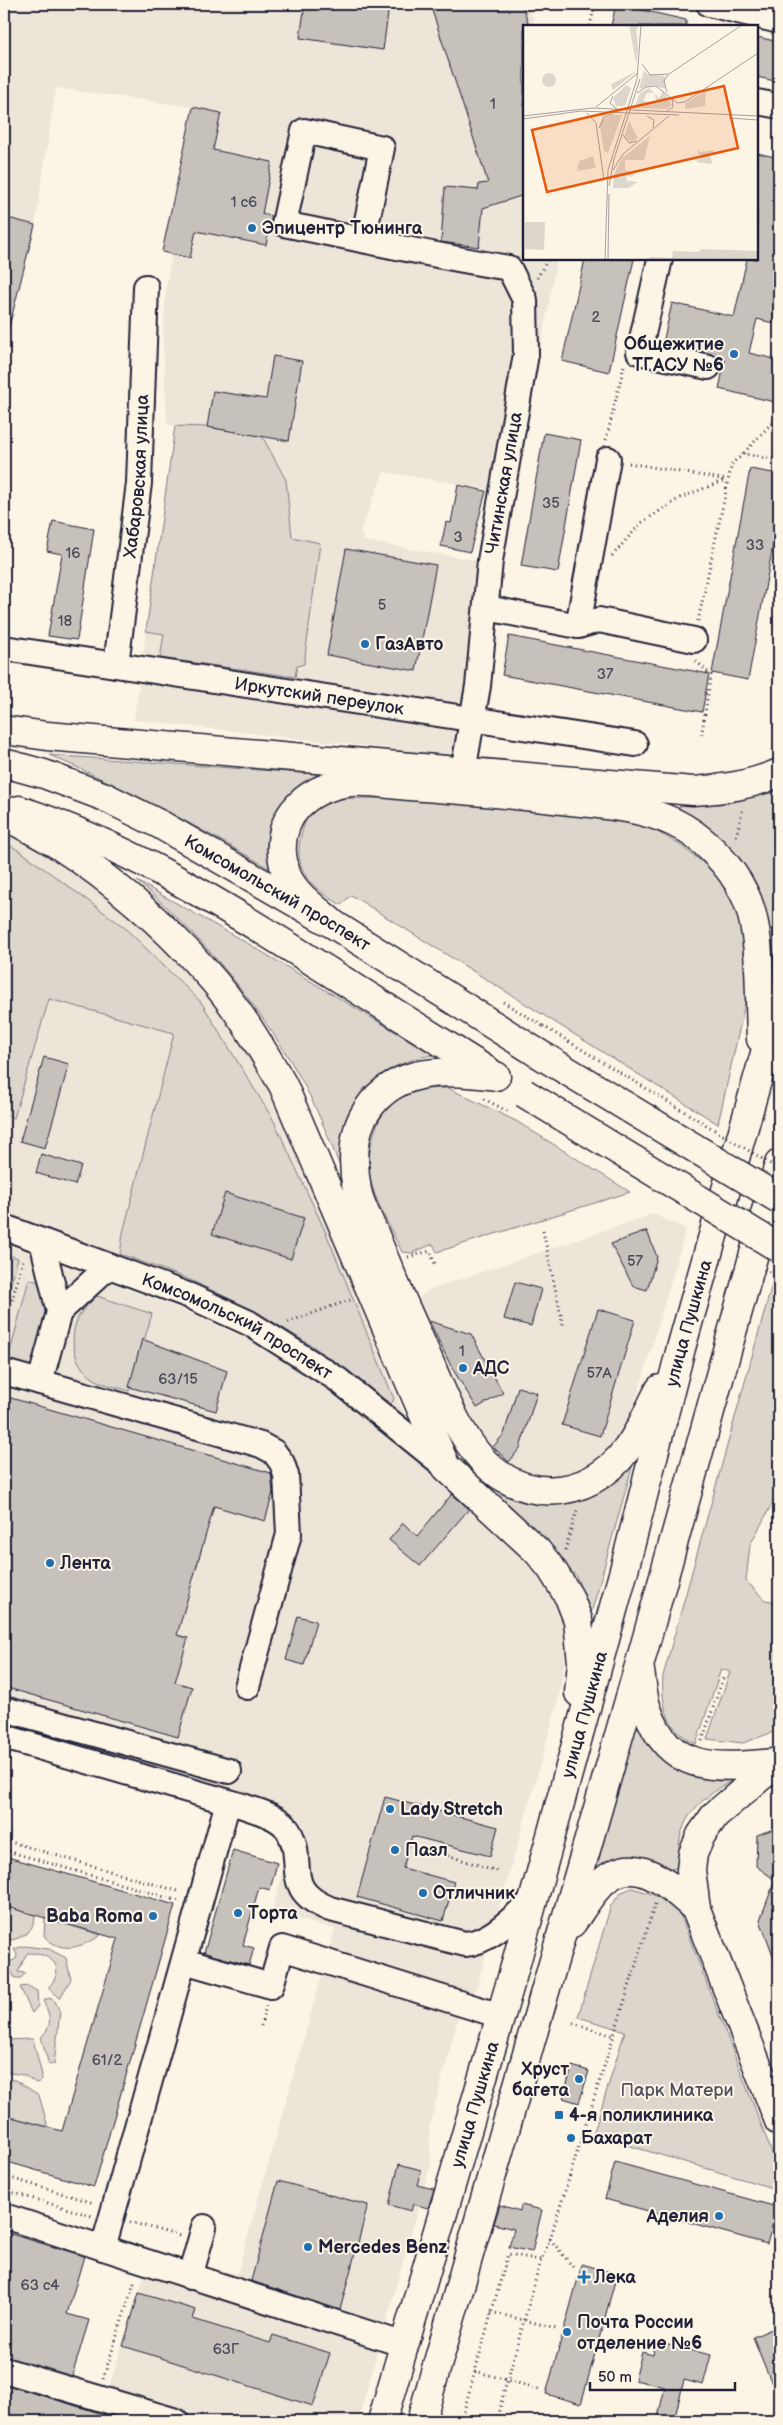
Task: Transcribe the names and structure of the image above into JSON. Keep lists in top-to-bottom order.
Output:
{
  "streets": {
    "main road": ["Комсомольский проспект", "улица Пушкина"],
    "street": ["Хабаровская улица", "Читинская улица", "Иркутский переулок"]
  },
  "crossings": [
    ["Хабаровская улица", "Иркутский переулок"],
    ["Читинская улица", "Иркутский переулок"]
  ],
  "parks": ["Парк Матери"],
  "places": {
    "other": [
      "Эпицентр Тюнинга",
      "Общежитие ТГАСУ №6",
      "ГазАвто",
      "АДС",
      "Лента",
      "Lady Stretch",
      "Пазл",
      "Отличник",
      "Торта",
      "Baba Roma",
      "Хруст багета",
      "Бахарат",
      "Аделия",
      "Mercedes Benz",
      "Почта России отделение №6"
    ],
    "transit": ["4-я поликлиника"],
    "health": ["Лека"]
  },
  "house_numbers": [
    "1",
    "1 с6",
    "2",
    "35",
    "3",
    "33",
    "16",
    "5",
    "18",
    "37",
    "57",
    "1",
    "57А",
    "63/15",
    "61/2",
    "63 с4",
    "63Г"
  ],
  "scale_bar": "50 m"
}
